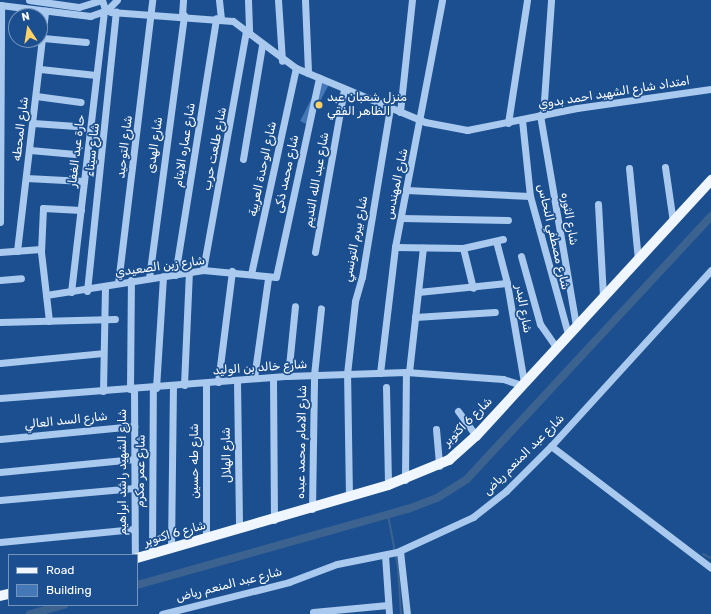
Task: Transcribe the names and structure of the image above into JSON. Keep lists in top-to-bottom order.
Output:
{
  "streets": {
    "main road": ["شارع 6 اكتوبر"],
    "street": [
      "امتداد شارع الشهيد احمد بدوي",
      "شارع المحطه",
      "شارع الهدى",
      "شارع عماره الايتام",
      "شارع التوحيد",
      "شارع طلعت حرب",
      "شارع سيناء",
      "حارة عبد الغفار",
      "شارع الوحدة العربية",
      "شارع محمد ذكى",
      "شارع عبد الله النديم",
      "شارع المهندس",
      "شارع الثوره",
      "شارع مصطفي النحاس",
      "شارع بيرم التونسي",
      "شارع زين الصعيدي",
      "شارع البدر",
      "شارع خالد بن الوليد",
      "شارع السد العالي",
      "شارع الامام محمد عبده",
      "شارع الهلال",
      "شارع عبد المنعم رياض",
      "شارع طه حسين",
      "شارع عمر مكرم",
      "شارع الشهيد راشد ابراهيم"
    ]
  },
  "crossings": [
    ["امتداد شارع الشهيد احمد بدوي", "شارع الهدى"],
    ["امتداد شارع الشهيد احمد بدوي", "شارع عماره الايتام"],
    ["امتداد شارع الشهيد احمد بدوي", "شارع التوحيد"],
    ["امتداد شارع الشهيد احمد بدوي", "شارع طلعت حرب"],
    ["امتداد شارع الشهيد احمد بدوي", "شارع سيناء"],
    ["امتداد شارع الشهيد احمد بدوي", "حارة عبد الغفار"],
    ["امتداد شارع الشهيد احمد بدوي", "شارع الوحدة العربية"],
    ["امتداد شارع الشهيد احمد بدوي", "شارع محمد ذكى"],
    ["امتداد شارع الشهيد احمد بدوي", "شارع عبد الله النديم"],
    ["امتداد شارع الشهيد احمد بدوي", "شارع المهندس"],
    ["امتداد شارع الشهيد احمد بدوي", "شارع الثوره"],
    ["امتداد شارع الشهيد احمد بدوي", "شارع مصطفي النحاس"],
    ["امتداد شارع الشهيد احمد بدوي", "شارع بيرم التونسي"],
    ["شارع الهدى", "شارع زين الصعيدي"],
    ["شارع عماره الايتام", "شارع زين الصعيدي"],
    ["شارع التوحيد", "شارع زين الصعيدي"],
    ["شارع طلعت حرب", "شارع زين الصعيدي"],
    ["شارع سيناء", "شارع زين الصعيدي"],
    ["حارة عبد الغفار", "شارع زين الصعيدي"],
    ["شارع الوحدة العربية", "شارع زين الصعيدي"],
    ["شارع محمد ذكى", "شارع زين الصعيدي"],
    ["شارع المهندس", "شارع خالد بن الوليد"],
    ["شارع الثوره", "شارع 6 اكتوبر"],
    ["شارع مصطفي النحاس", "شارع 6 اكتوبر"],
    ["شارع بيرم التونسي", "شارع خالد بن الوليد"],
    ["شارع بيرم التونسي", "شارع 6 اكتوبر"],
    ["شارع زين الصعيدي", "شارع عمر مكرم"],
    ["شارع زين الصعيدي", "شارع الشهيد راشد ابراهيم"],
    ["شارع البدر", "شارع خالد بن الوليد"],
    ["شارع البدر", "شارع 6 اكتوبر"],
    ["شارع خالد بن الوليد", "شارع 6 اكتوبر"],
    ["شارع خالد بن الوليد", "شارع الامام محمد عبده"],
    ["شارع خالد بن الوليد", "شارع الهلال"],
    ["شارع خالد بن الوليد", "شارع طه حسين"],
    ["شارع خالد بن الوليد", "شارع عمر مكرم"],
    ["شارع خالد بن الوليد", "شارع الشهيد راشد ابراهيم"],
    ["شارع السد العالي", "شارع الشهيد راشد ابراهيم"],
    ["شارع 6 اكتوبر", "شارع الامام محمد عبده"],
    ["شارع 6 اكتوبر", "شارع الهلال"],
    ["شارع 6 اكتوبر", "شارع طه حسين"],
    ["شارع 6 اكتوبر", "شارع عمر مكرم"]
  ],
  "places": ["منزل شعبان عبد الظاهر الفقي"],
  "legend": ["Road", "Building"],
  "north": "top"
}
